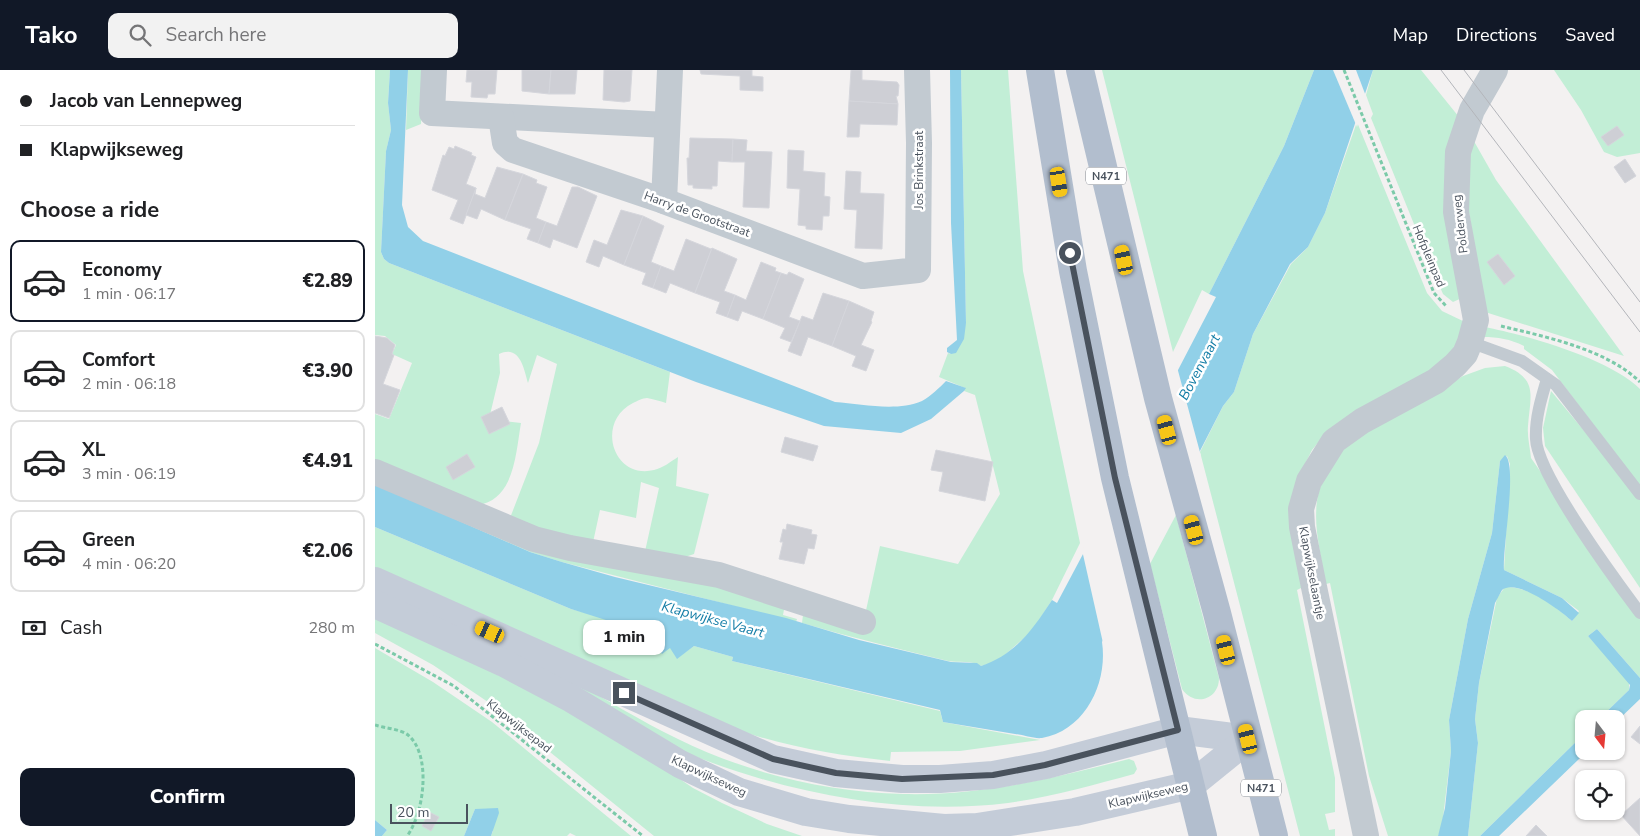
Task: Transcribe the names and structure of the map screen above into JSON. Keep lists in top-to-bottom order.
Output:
{
  "streets": {
    "main road": ["N471", "Klapwijkseweg"],
    "street": [
      "Jos Brinkstraat",
      "Harry de Grootstraat",
      "Polderweg",
      "Klapwijkselaantje"
    ],
    "path": ["Hofpleinpad", "Klapwijksepad"]
  },
  "crossings": [
    ["Jos Brinkstraat", "Harry de Grootstraat"],
    ["N471", "Klapwijkseweg"],
    ["Polderweg", "Hofpleinpad"],
    ["Polderweg", "Klapwijkselaantje"],
    ["Hofpleinpad", "Klapwijkselaantje"]
  ],
  "water": ["Bovenvaart", "Klapwijkse Vaart"],
  "scale_bar": "20 m",
  "north": "bottom",
  "page": {
    "header": "Tako",
    "search": "Search here",
    "nav": ["Map", "Directions", "Saved"],
    "banner": ["Jacob van Lennepweg", "Klapwijkseweg"],
    "heading": "Choose a ride",
    "list": [
      {
        "name": "Economy",
        "note": "1 min · 06:17",
        "value": "€2.89"
      },
      {
        "name": "Comfort",
        "note": "2 min · 06:18",
        "value": "€3.90"
      },
      {
        "name": "XL",
        "note": "3 min · 06:19",
        "value": "€4.91"
      },
      {
        "name": "Green",
        "note": "4 min · 06:20",
        "value": "€2.06"
      }
    ],
    "pay": ["Cash", "280 m"],
    "bubble": "1 min",
    "buttons": "Confirm",
    "scale": "20 m"
  }
}
